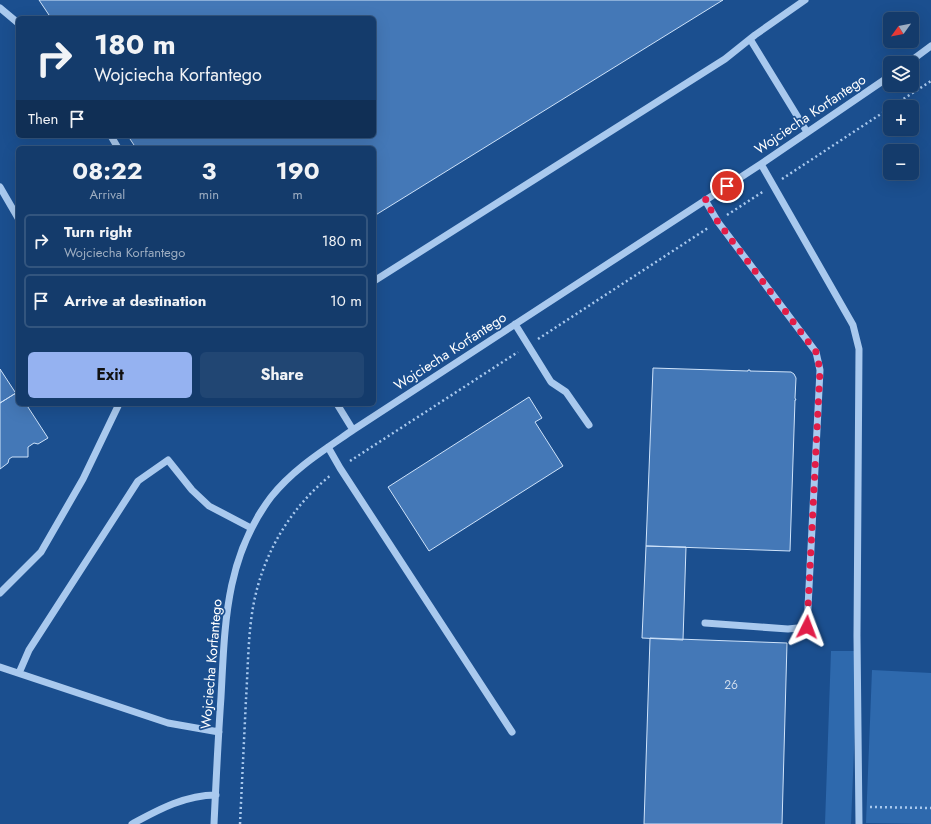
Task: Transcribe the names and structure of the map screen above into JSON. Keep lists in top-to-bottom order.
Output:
{
  "streets": {
    "street": ["Wojciecha Korfantego"]
  },
  "house_numbers": ["26"],
  "north": "bottom left",
  "page": {
    "map_buttons": ["+", "−"],
    "turn": ["180 m", "Wojciecha Korfantego"],
    "then": "Then",
    "eta": [
      "08:22",
      "Arrival",
      "3",
      "min",
      "190",
      "m"
    ],
    "list": [
      {
        "name": "Turn right",
        "note": "Wojciecha Korfantego",
        "value": "180 m"
      },
      {
        "name": "Arrive at destination",
        "value": "10 m"
      }
    ],
    "buttons": ["Exit", "Share"]
  }
}
